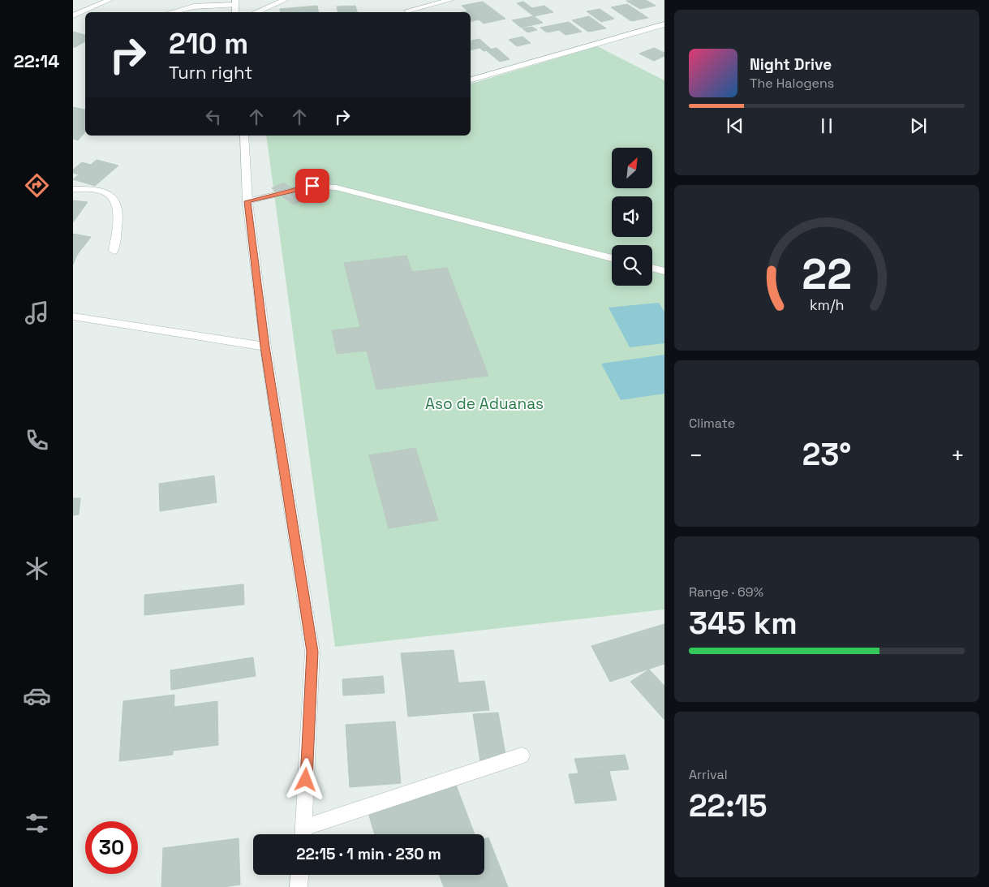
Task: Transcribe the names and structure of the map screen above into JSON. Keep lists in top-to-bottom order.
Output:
{
  "parks": ["Aso de Aduanas"],
  "north": "top right",
  "page": {
    "tabs": "22:14",
    "turn": ["210 m", "Turn right"],
    "song": ["Night Drive", "The Halogens"],
    "tile": [
      "Climate",
      ["Range · 69%", "345 km"],
      ["Arrival", "22:15"]
    ],
    "heat": ["−", "23°", "+"],
    "limit": "30",
    "trip": "22:15 · 1 min · 230 m",
    "gauge": ["22", "km/h"]
  }
}
